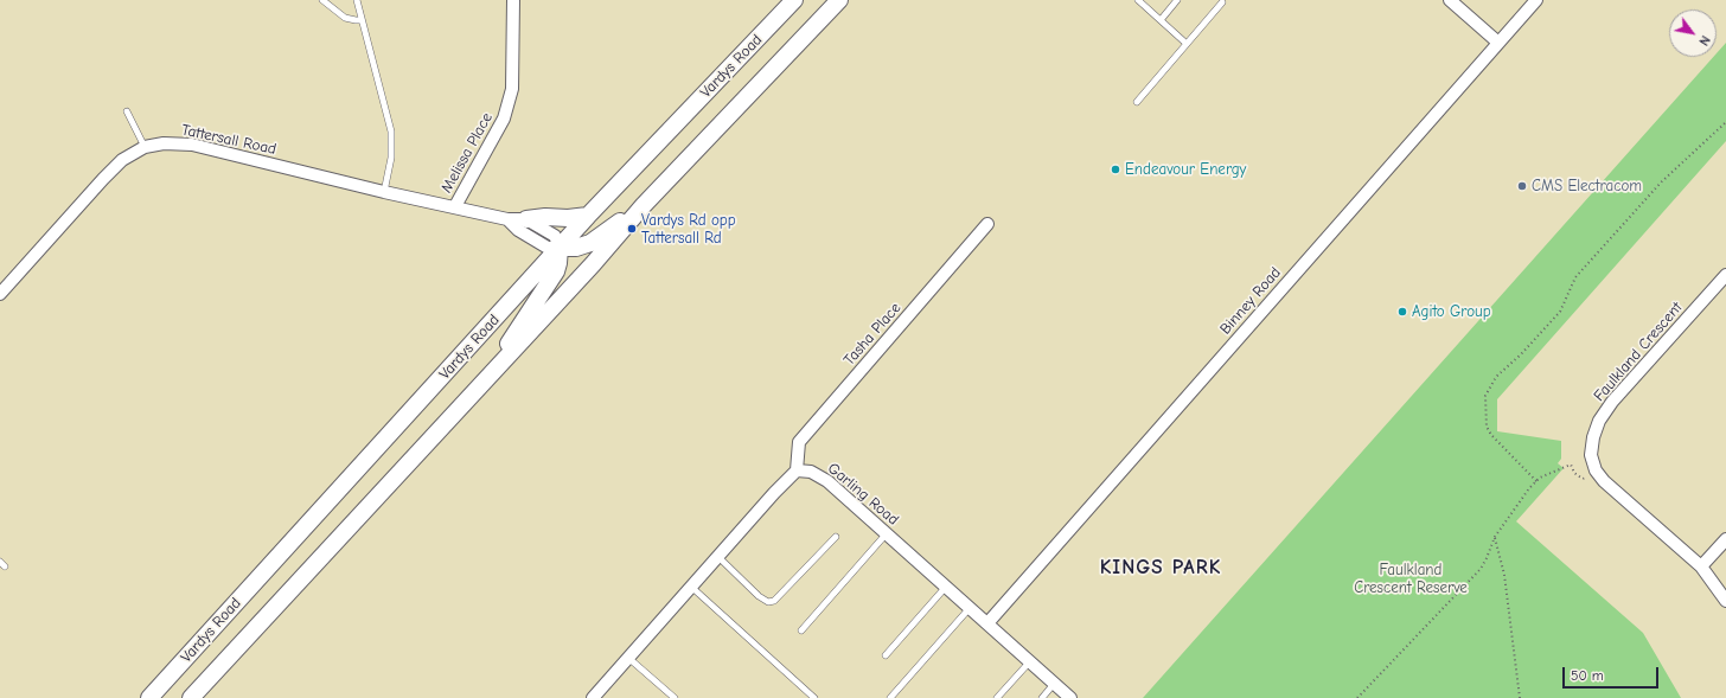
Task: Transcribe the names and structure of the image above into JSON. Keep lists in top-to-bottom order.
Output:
{
  "streets": {
    "main road": ["Vardys Road"],
    "street": [
      "Tattersall Road",
      "Melissa Place",
      "Binney Road",
      "Tasha Place",
      "Faulkland Crescent",
      "Garling Road"
    ]
  },
  "crossings": [
    ["Vardys Road", "Tattersall Road"],
    ["Tattersall Road", "Melissa Place"],
    ["Binney Road", "Garling Road"],
    ["Tasha Place", "Garling Road"]
  ],
  "districts": ["KINGS PARK"],
  "parks": ["Faulkland Crescent Reserve"],
  "places": [
    "Endeavour Energy",
    "CMS Electracom",
    "Vardys Rd opp Tattersall Rd",
    "Agito Group"
  ],
  "scale_bar": "50 m",
  "north": "bottom right"
}
